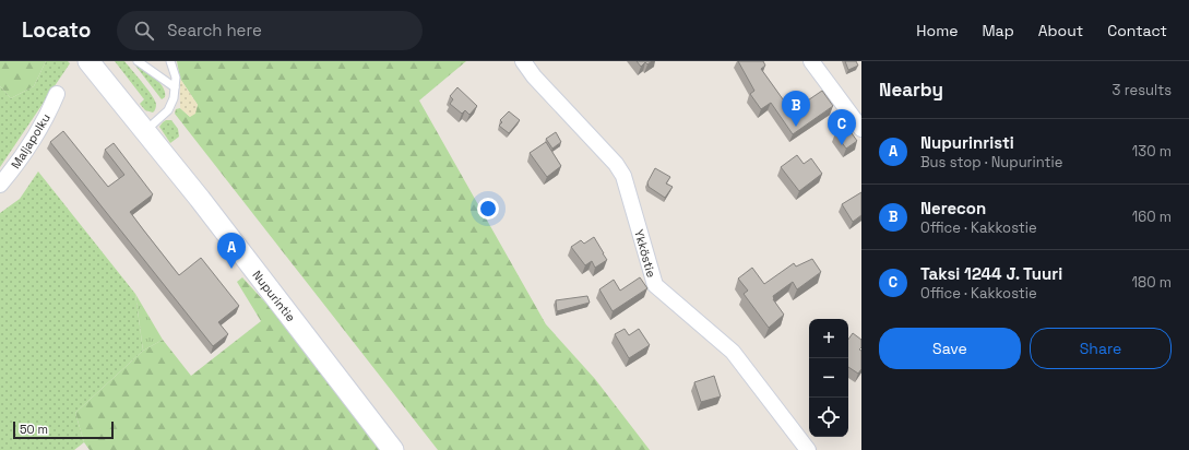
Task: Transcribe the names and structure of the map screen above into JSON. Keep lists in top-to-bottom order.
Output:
{
  "streets": {
    "main road": ["Nupurintie"],
    "street": ["Maljapolku", "Ykköstie"]
  },
  "scale_bar": "50 m",
  "page": {
    "header": "Locato",
    "search": "Search here",
    "nav": [
      "Home",
      "Map",
      "About",
      "Contact"
    ],
    "heading": ["Nearby", "3 results"],
    "pins": ["B", "C", "A"],
    "list": [
      {
        "mark": "A",
        "name": "Nupurinristi",
        "note": "Bus stop · Nupurintie",
        "value": "130 m"
      },
      {
        "mark": "B",
        "name": "Nerecon",
        "note": "Office · Kakkostie",
        "value": "160 m"
      },
      {
        "mark": "C",
        "name": "Taksi 1244 J. Tuuri",
        "note": "Office · Kakkostie",
        "value": "180 m"
      }
    ],
    "buttons": ["Save", "Share"],
    "map_buttons": ["+", "−"],
    "scale": "50 m"
  }
}
